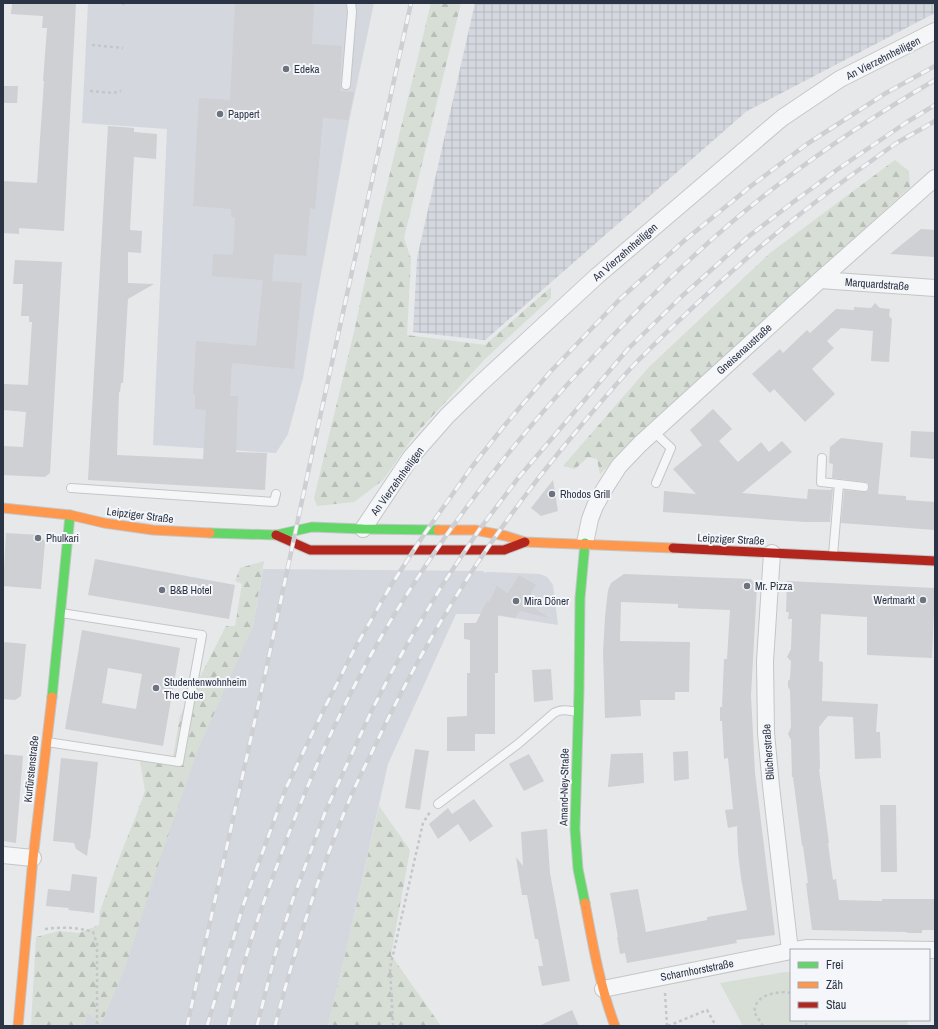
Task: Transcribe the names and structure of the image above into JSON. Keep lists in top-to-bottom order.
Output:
{
  "streets": {
    "main road": ["Leipziger Straße", "Kurfürstenstraße", "Amand-Ney-Straße"],
    "street": [
      "An Vierzehnheiligen",
      "Marquardstraße",
      "Gneisenaustraße",
      "Blücherstraße",
      "Scharnhorststraße"
    ]
  },
  "crossings": [
    ["An Vierzehnheiligen", "Leipziger Straße"],
    ["Marquardstraße", "Gneisenaustraße"],
    ["Gneisenaustraße", "Leipziger Straße"],
    ["Gneisenaustraße", "Amand-Ney-Straße"],
    ["Leipziger Straße", "Blücherstraße"],
    ["Leipziger Straße", "Kurfürstenstraße"],
    ["Leipziger Straße", "Amand-Ney-Straße"],
    ["Amand-Ney-Straße", "Scharnhorststraße"]
  ],
  "places": [
    "Edeka",
    "Pappert",
    "Rhodos Grill",
    "Phulkari",
    "Mr. Pizza",
    "B&B Hotel",
    "Wertmarkt",
    "Mira Döner",
    "Studentenwohnheim The Cube"
  ],
  "legend": ["Frei", "Zäh", "Stau"]
}
